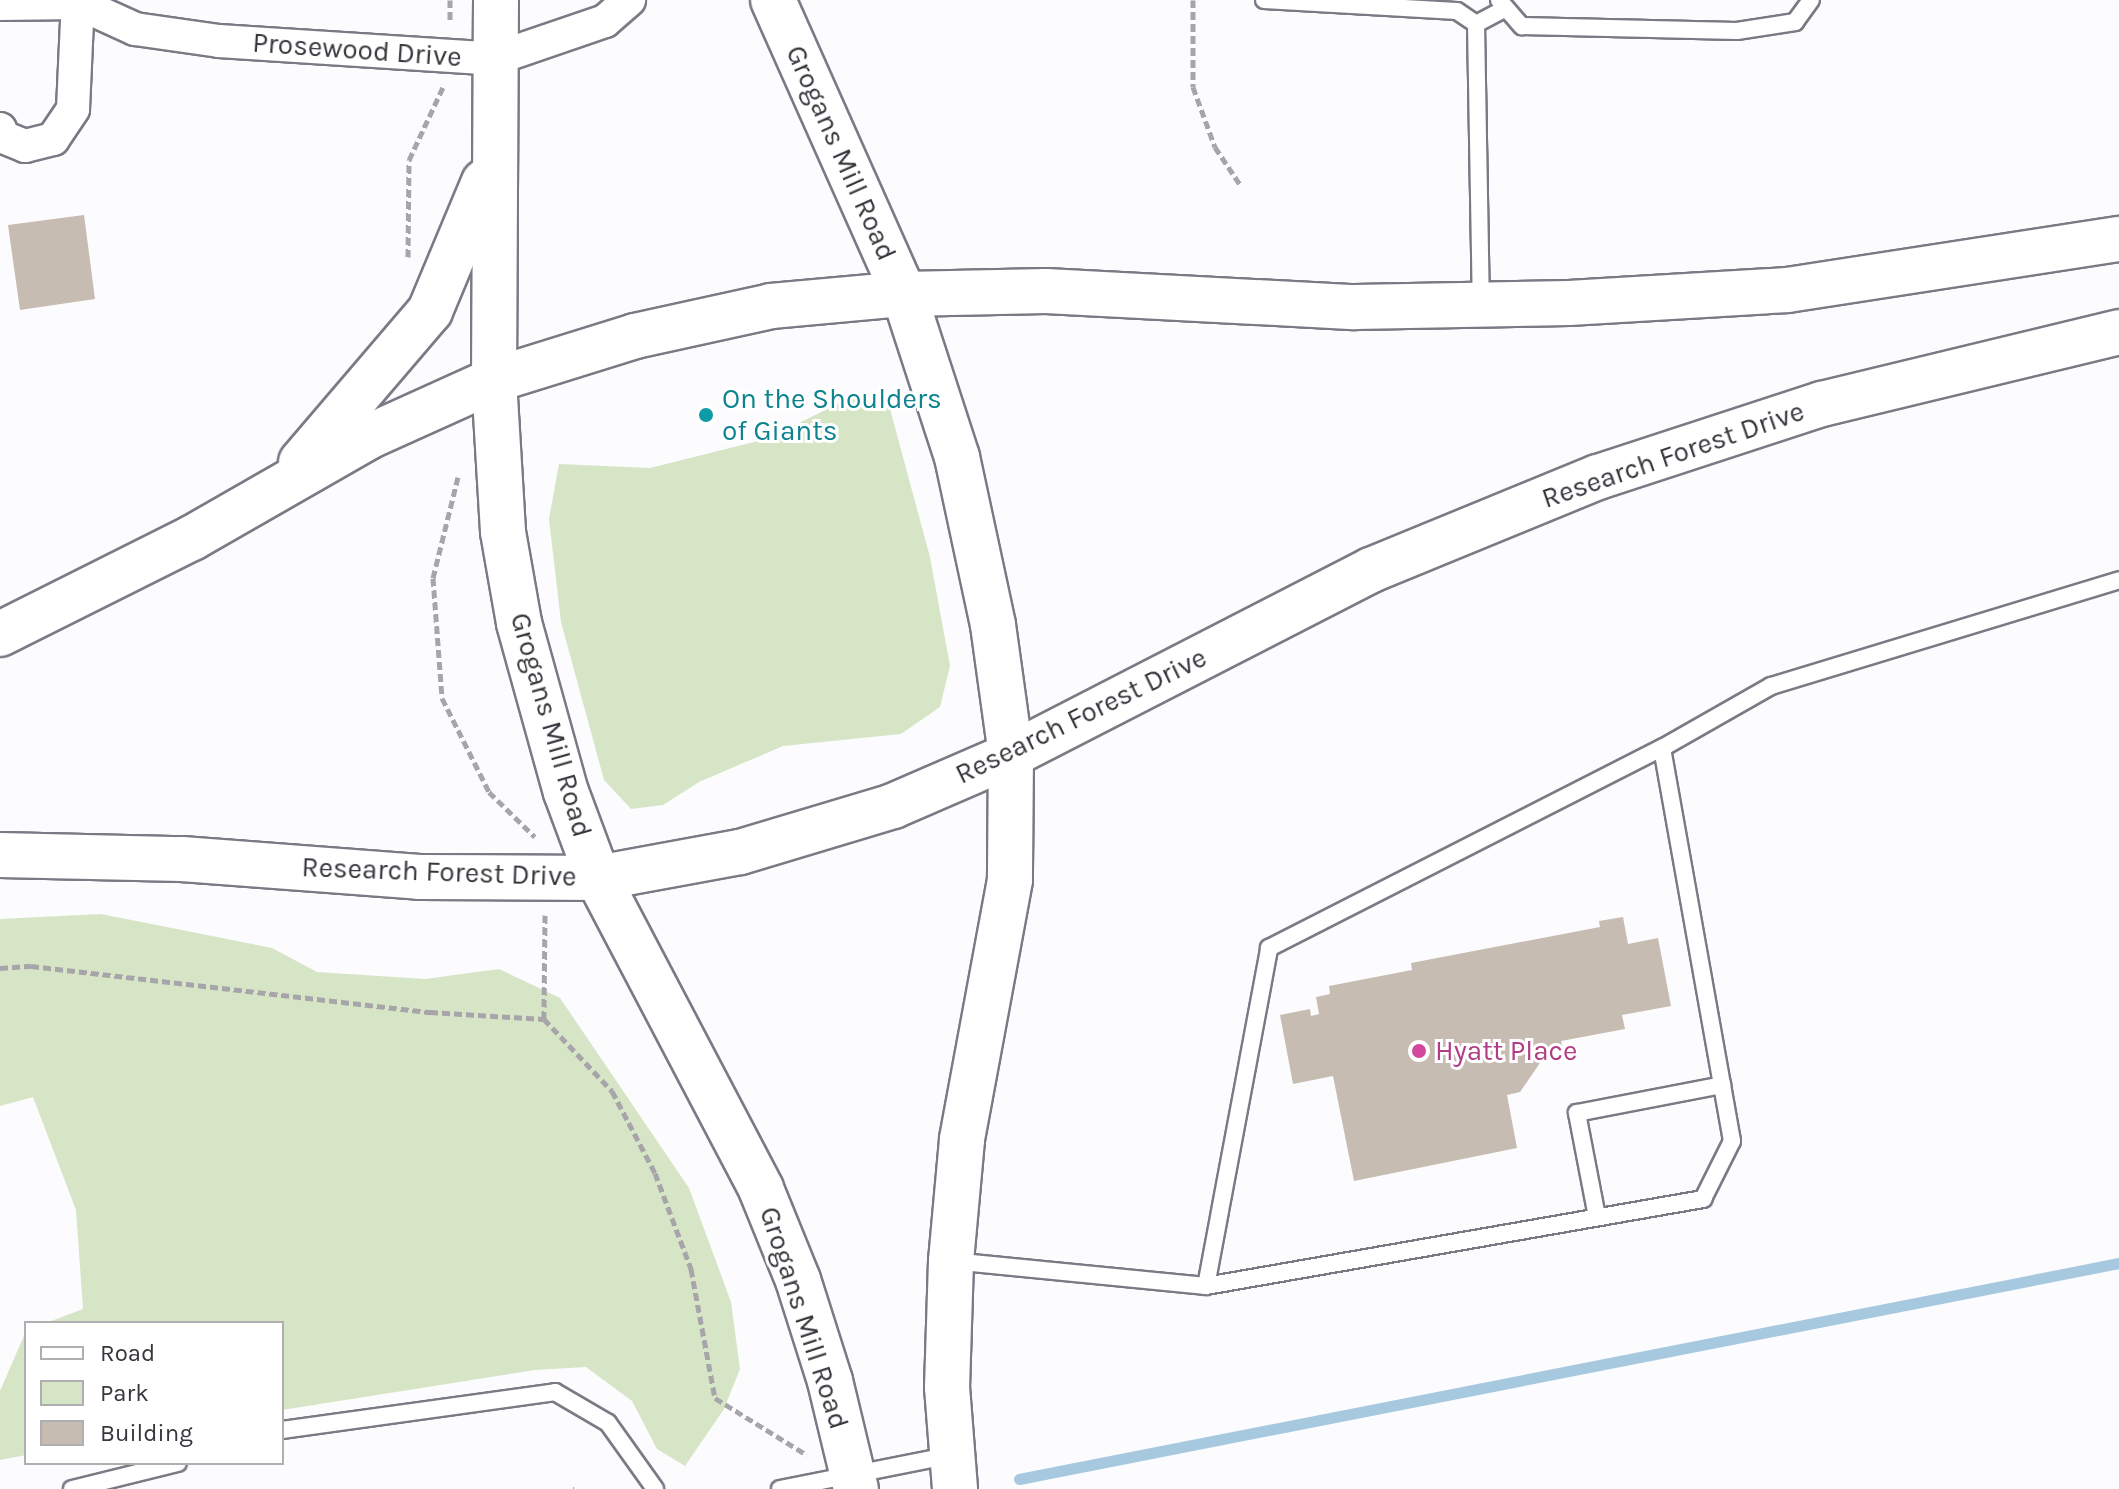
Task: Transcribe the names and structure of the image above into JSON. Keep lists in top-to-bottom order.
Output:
{
  "streets": {
    "main road": ["Grogans Mill Road", "Research Forest Drive"],
    "street": ["Prosewood Drive"]
  },
  "crossings": [
    ["Prosewood Drive", "Grogans Mill Road"],
    ["Grogans Mill Road", "Research Forest Drive"]
  ],
  "places": ["On the Shoulders of Giants", "Hyatt Place"],
  "legend": ["Road", "Park", "Building"]
}
